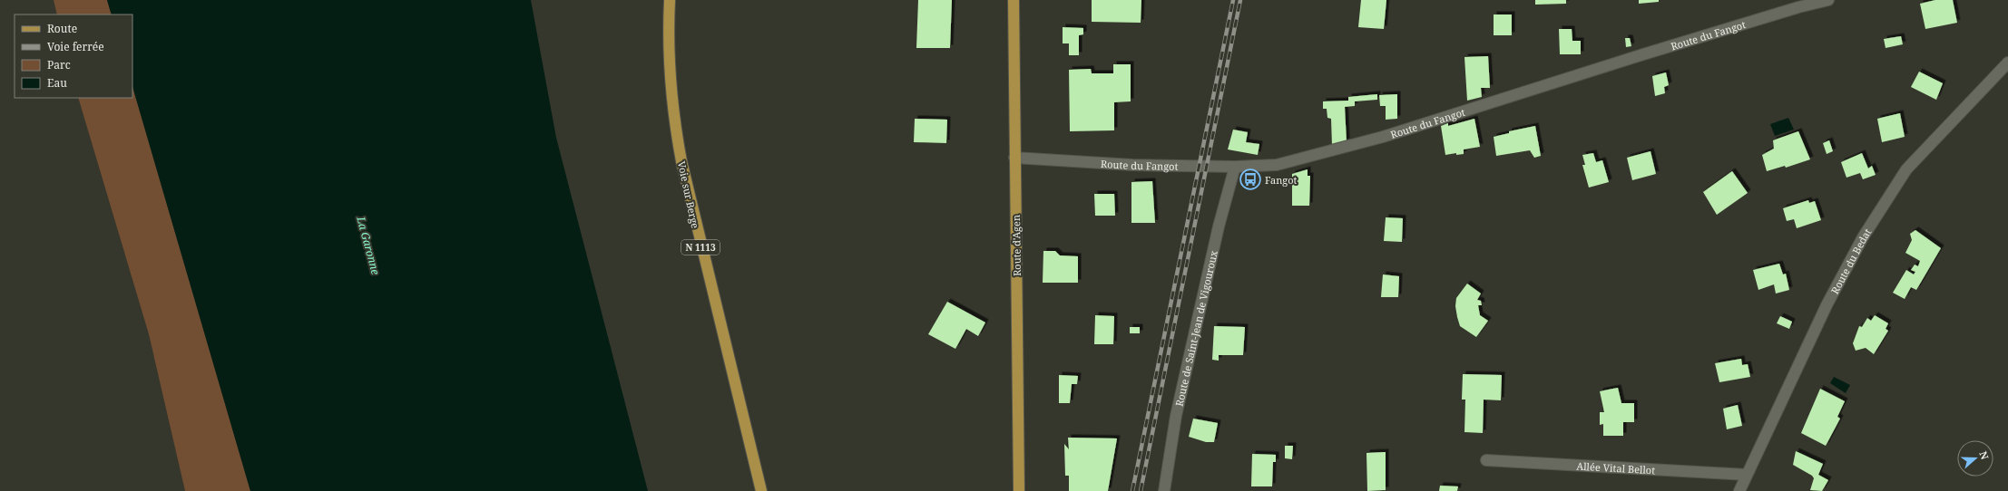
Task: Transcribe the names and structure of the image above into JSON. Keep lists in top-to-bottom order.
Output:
{
  "streets": {
    "main road": ["Voie sur Berge", "Route d'Agen", "N 1113"],
    "street": [
      "Route du Fangot",
      "Route du Bedat",
      "Route de Saint-Jean de Vigouroux",
      "Allée Vital Bellot"
    ]
  },
  "crossings": [
    ["Route du Fangot", "Route d'Agen"],
    ["Route du Fangot", "Route de Saint-Jean de Vigouroux"],
    ["Route du Bedat", "Allée Vital Bellot"]
  ],
  "water": ["La Garonne"],
  "places": {
    "bus stop": ["Fangot"]
  },
  "legend": [
    "Route",
    "Voie ferrée",
    "Parc",
    "Eau"
  ],
  "north": "right"
}
